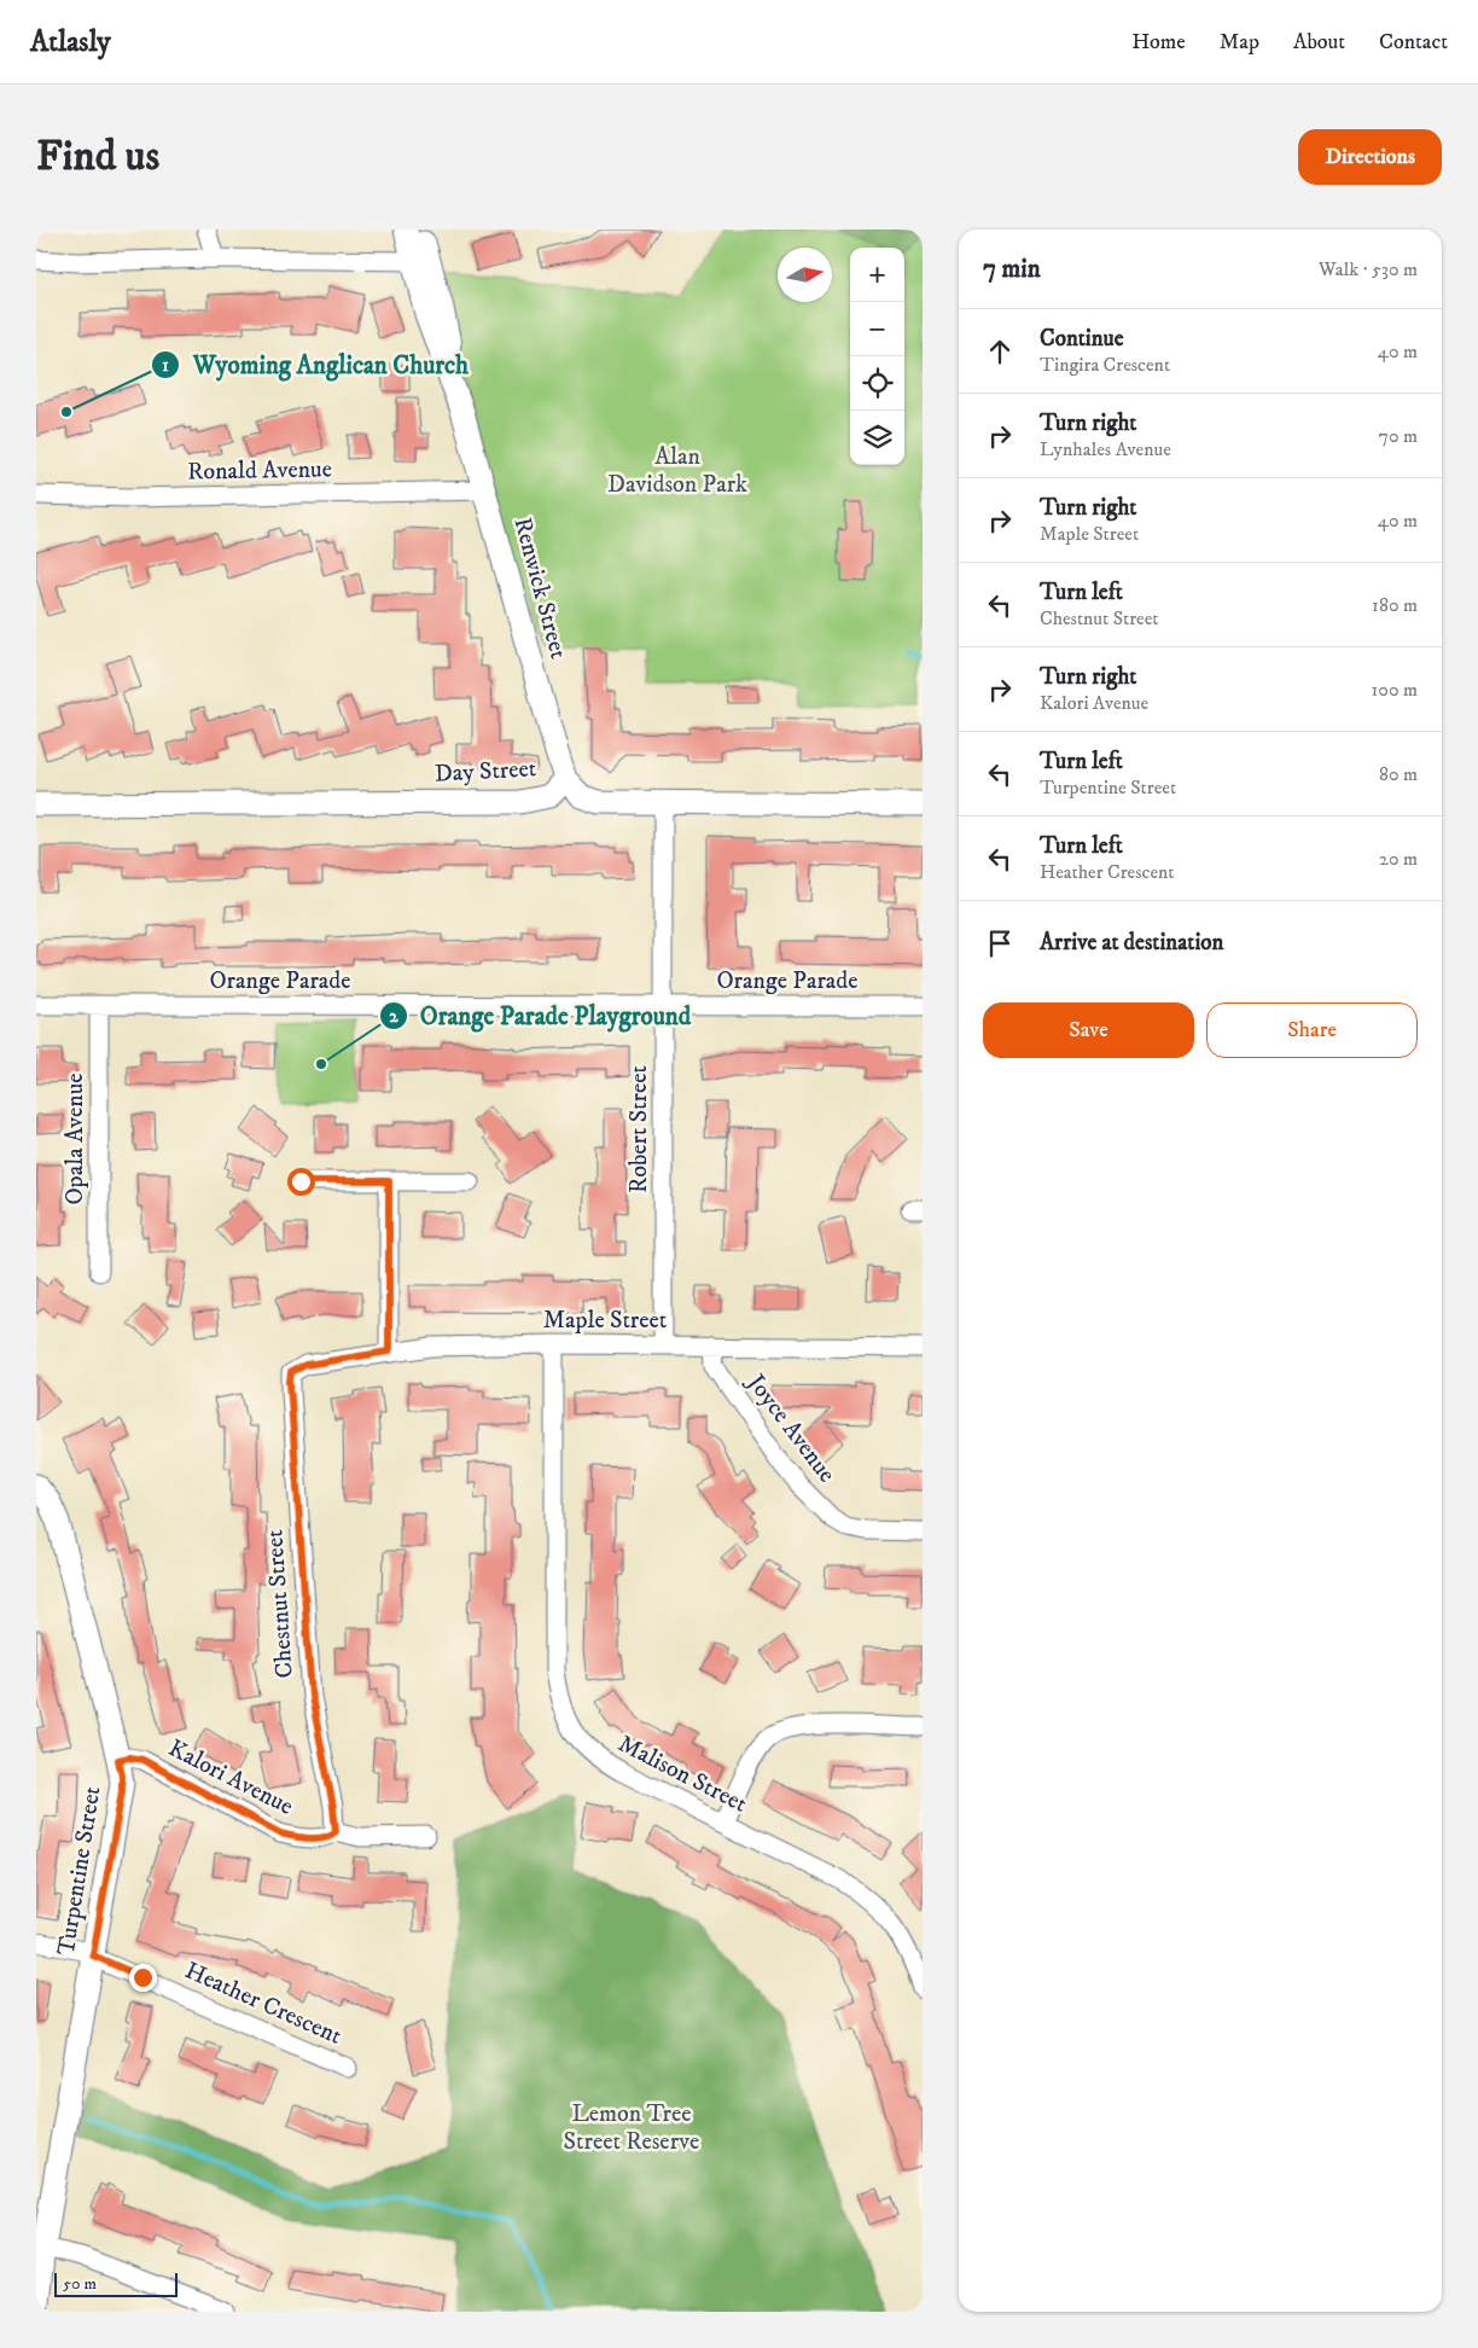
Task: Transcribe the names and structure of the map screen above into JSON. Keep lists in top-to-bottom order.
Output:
{
  "streets": {
    "street": [
      "Ronald Avenue",
      "Renwick Street",
      "Day Street",
      "Orange Parade",
      "Robert Street",
      "Opala Avenue",
      "Maple Street",
      "Joyce Avenue",
      "Chestnut Street",
      "Malison Street",
      "Kalori Avenue",
      "Turpentine Street",
      "Heather Crescent"
    ]
  },
  "crossings": [
    ["Ronald Avenue", "Renwick Street"],
    ["Renwick Street", "Day Street"],
    ["Day Street", "Robert Street"],
    ["Orange Parade", "Robert Street"],
    ["Orange Parade", "Opala Avenue"],
    ["Robert Street", "Maple Street"],
    ["Maple Street", "Joyce Avenue"],
    ["Maple Street", "Chestnut Street"],
    ["Maple Street", "Malison Street"],
    ["Chestnut Street", "Kalori Avenue"],
    ["Kalori Avenue", "Turpentine Street"],
    ["Turpentine Street", "Heather Crescent"]
  ],
  "parks": ["Alan Davidson Park", "Lemon Tree Street Reserve"],
  "places": ["Wyoming Anglican Church", "Orange Parade Playground"],
  "scale_bar": "50 m",
  "north": "right",
  "page": {
    "header": "Atlasly",
    "nav": [
      "Home",
      "Map",
      "About",
      "Contact"
    ],
    "buttons": [
      "Directions",
      ["Save", "Share"]
    ],
    "title": "Find us",
    "heading": ["7 min", "Walk · 530 m"],
    "map_buttons": ["+", "−"],
    "list": [
      ["Continue", "Tingira Crescent", "40 m"],
      ["Turn right", "Lynhales Avenue", "70 m"],
      ["Turn right", "Maple Street", "40 m"],
      ["Turn left", "Chestnut Street", "180 m"],
      ["Turn right", "Kalori Avenue", "100 m"],
      ["Turn left", "Turpentine Street", "80 m"],
      ["Turn left", "Heather Crescent", "20 m"],
      "Arrive at destination"
    ],
    "scale": "50 m"
  }
}
